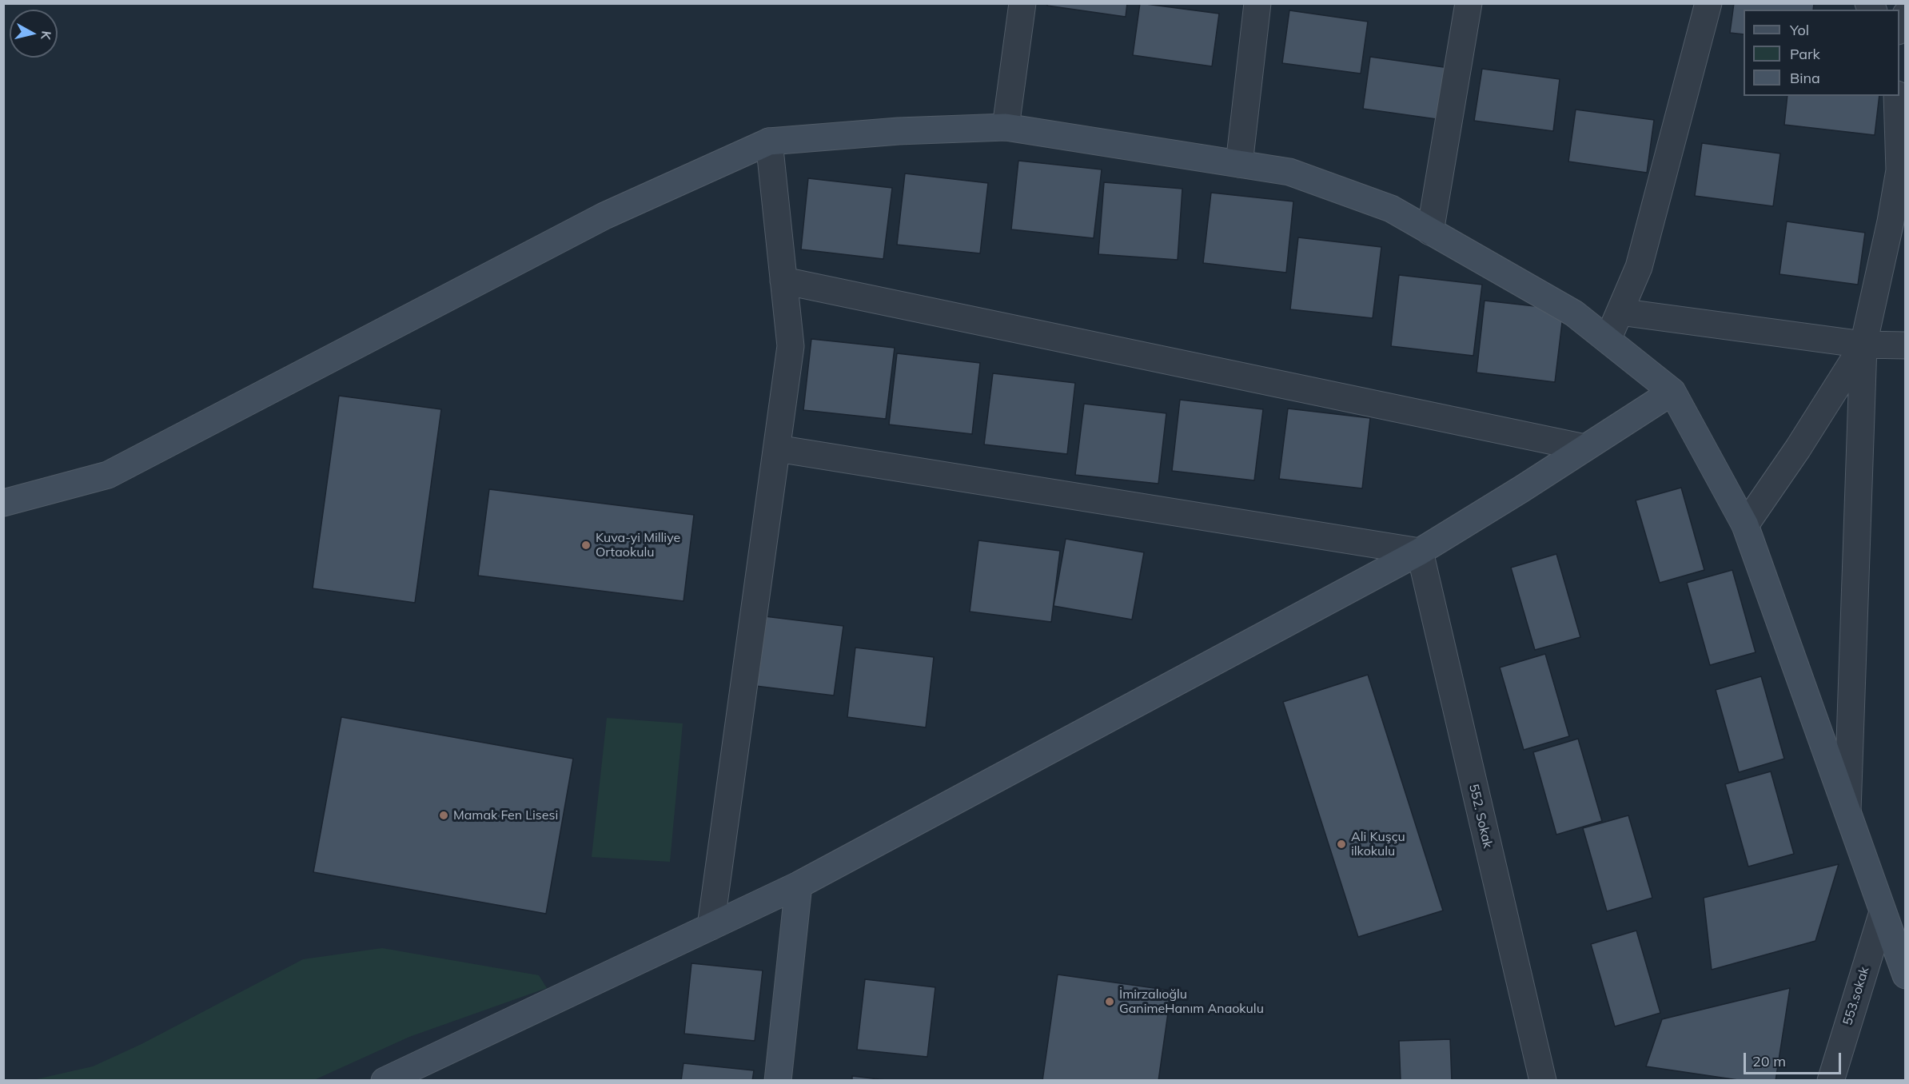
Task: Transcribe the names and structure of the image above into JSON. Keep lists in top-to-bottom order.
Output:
{
  "streets": {
    "street": ["552. Sokak", "553.sokak"]
  },
  "places": [
    "Kuva-yi Milliye Ortaokulu",
    "Mamak Fen Lisesi",
    "Ali Kuşçu ilkokulu",
    "İmirzalıoğlu GanimeHanım Anaokulu"
  ],
  "legend": ["Yol", "Park", "Bina"],
  "scale_bar": "20 m",
  "north": "right"
}
